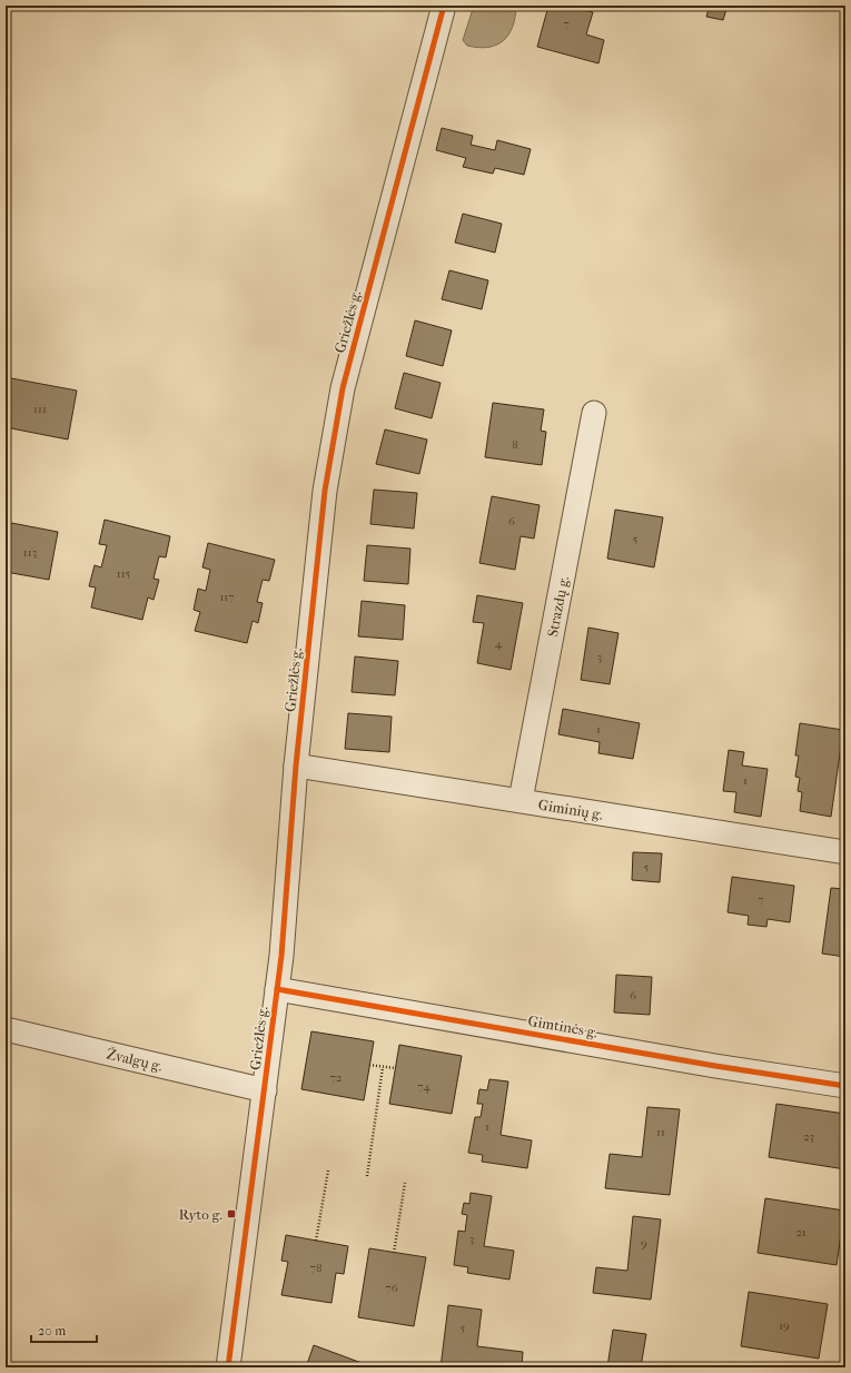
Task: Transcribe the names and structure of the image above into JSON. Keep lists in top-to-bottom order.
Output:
{
  "streets": {
    "street": [
      "Griežlės g.",
      "Strazdų g.",
      "Giminių g.",
      "Gimtinės g.",
      "Žvalgų g."
    ]
  },
  "crossings": [
    ["Griežlės g.", "Giminių g."],
    ["Griežlės g.", "Gimtinės g."],
    ["Griežlės g.", "Žvalgų g."],
    ["Strazdų g.", "Giminių g."]
  ],
  "places": {
    "transit": ["Ryto g."]
  },
  "house_numbers": [
    "7",
    "111",
    "8",
    "6",
    "5",
    "113",
    "115",
    "117",
    "4",
    "3",
    "1",
    "1",
    "5",
    "7",
    "6",
    "72",
    "74",
    "1",
    "11",
    "23",
    "21",
    "3",
    "9",
    "78",
    "76",
    "19",
    "5"
  ],
  "scale_bar": "20 m"
}
